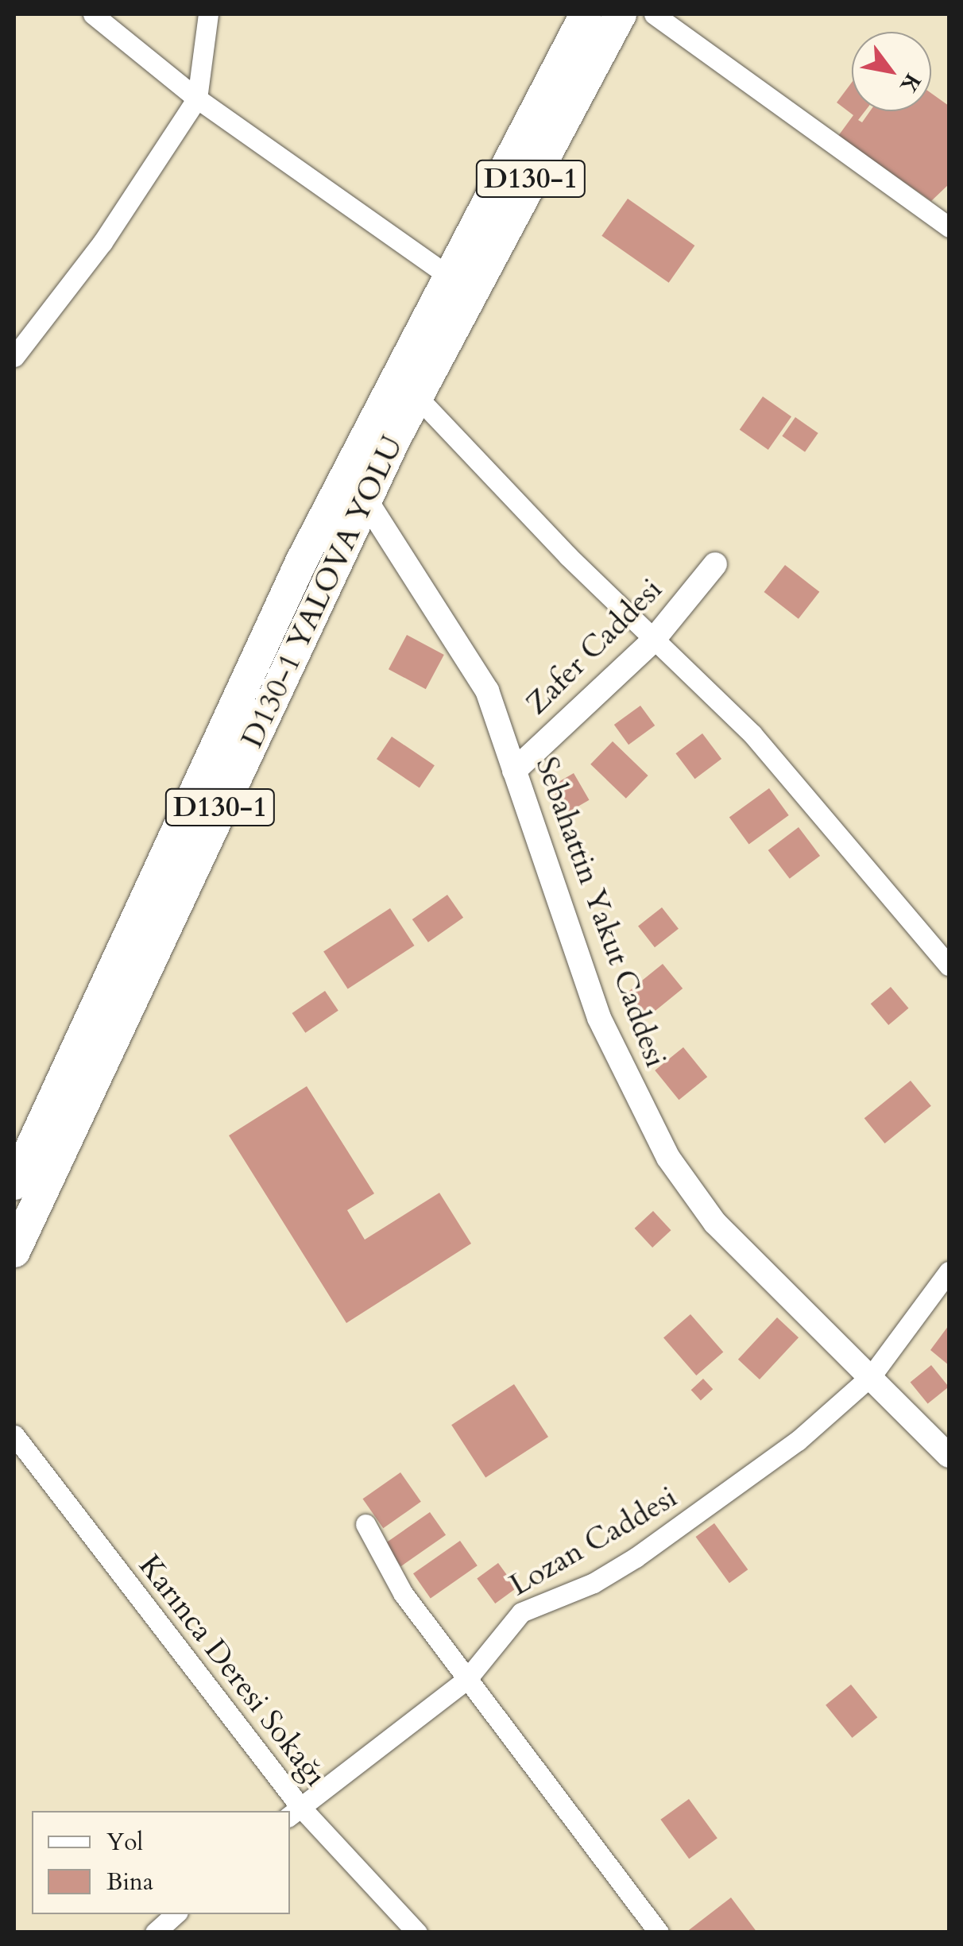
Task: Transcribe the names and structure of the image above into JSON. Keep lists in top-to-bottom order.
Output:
{
  "streets": {
    "highway": ["D130-1", "D130-1 YALOVA YOLU"],
    "street": [
      "Zafer Caddesi",
      "Sebahattin Yakut Caddesi",
      "Lozan Caddesi",
      "Karınca Deresi Sokağı"
    ]
  },
  "crossings": [
    ["D130-1", "D130-1 YALOVA YOLU"],
    ["D130-1 YALOVA YOLU", "Sebahattin Yakut Caddesi"],
    ["Zafer Caddesi", "Sebahattin Yakut Caddesi"],
    ["Sebahattin Yakut Caddesi", "Lozan Caddesi"],
    ["Lozan Caddesi", "Karınca Deresi Sokağı"]
  ],
  "legend": ["Yol", "Bina"],
  "north": "bottom right"
}
